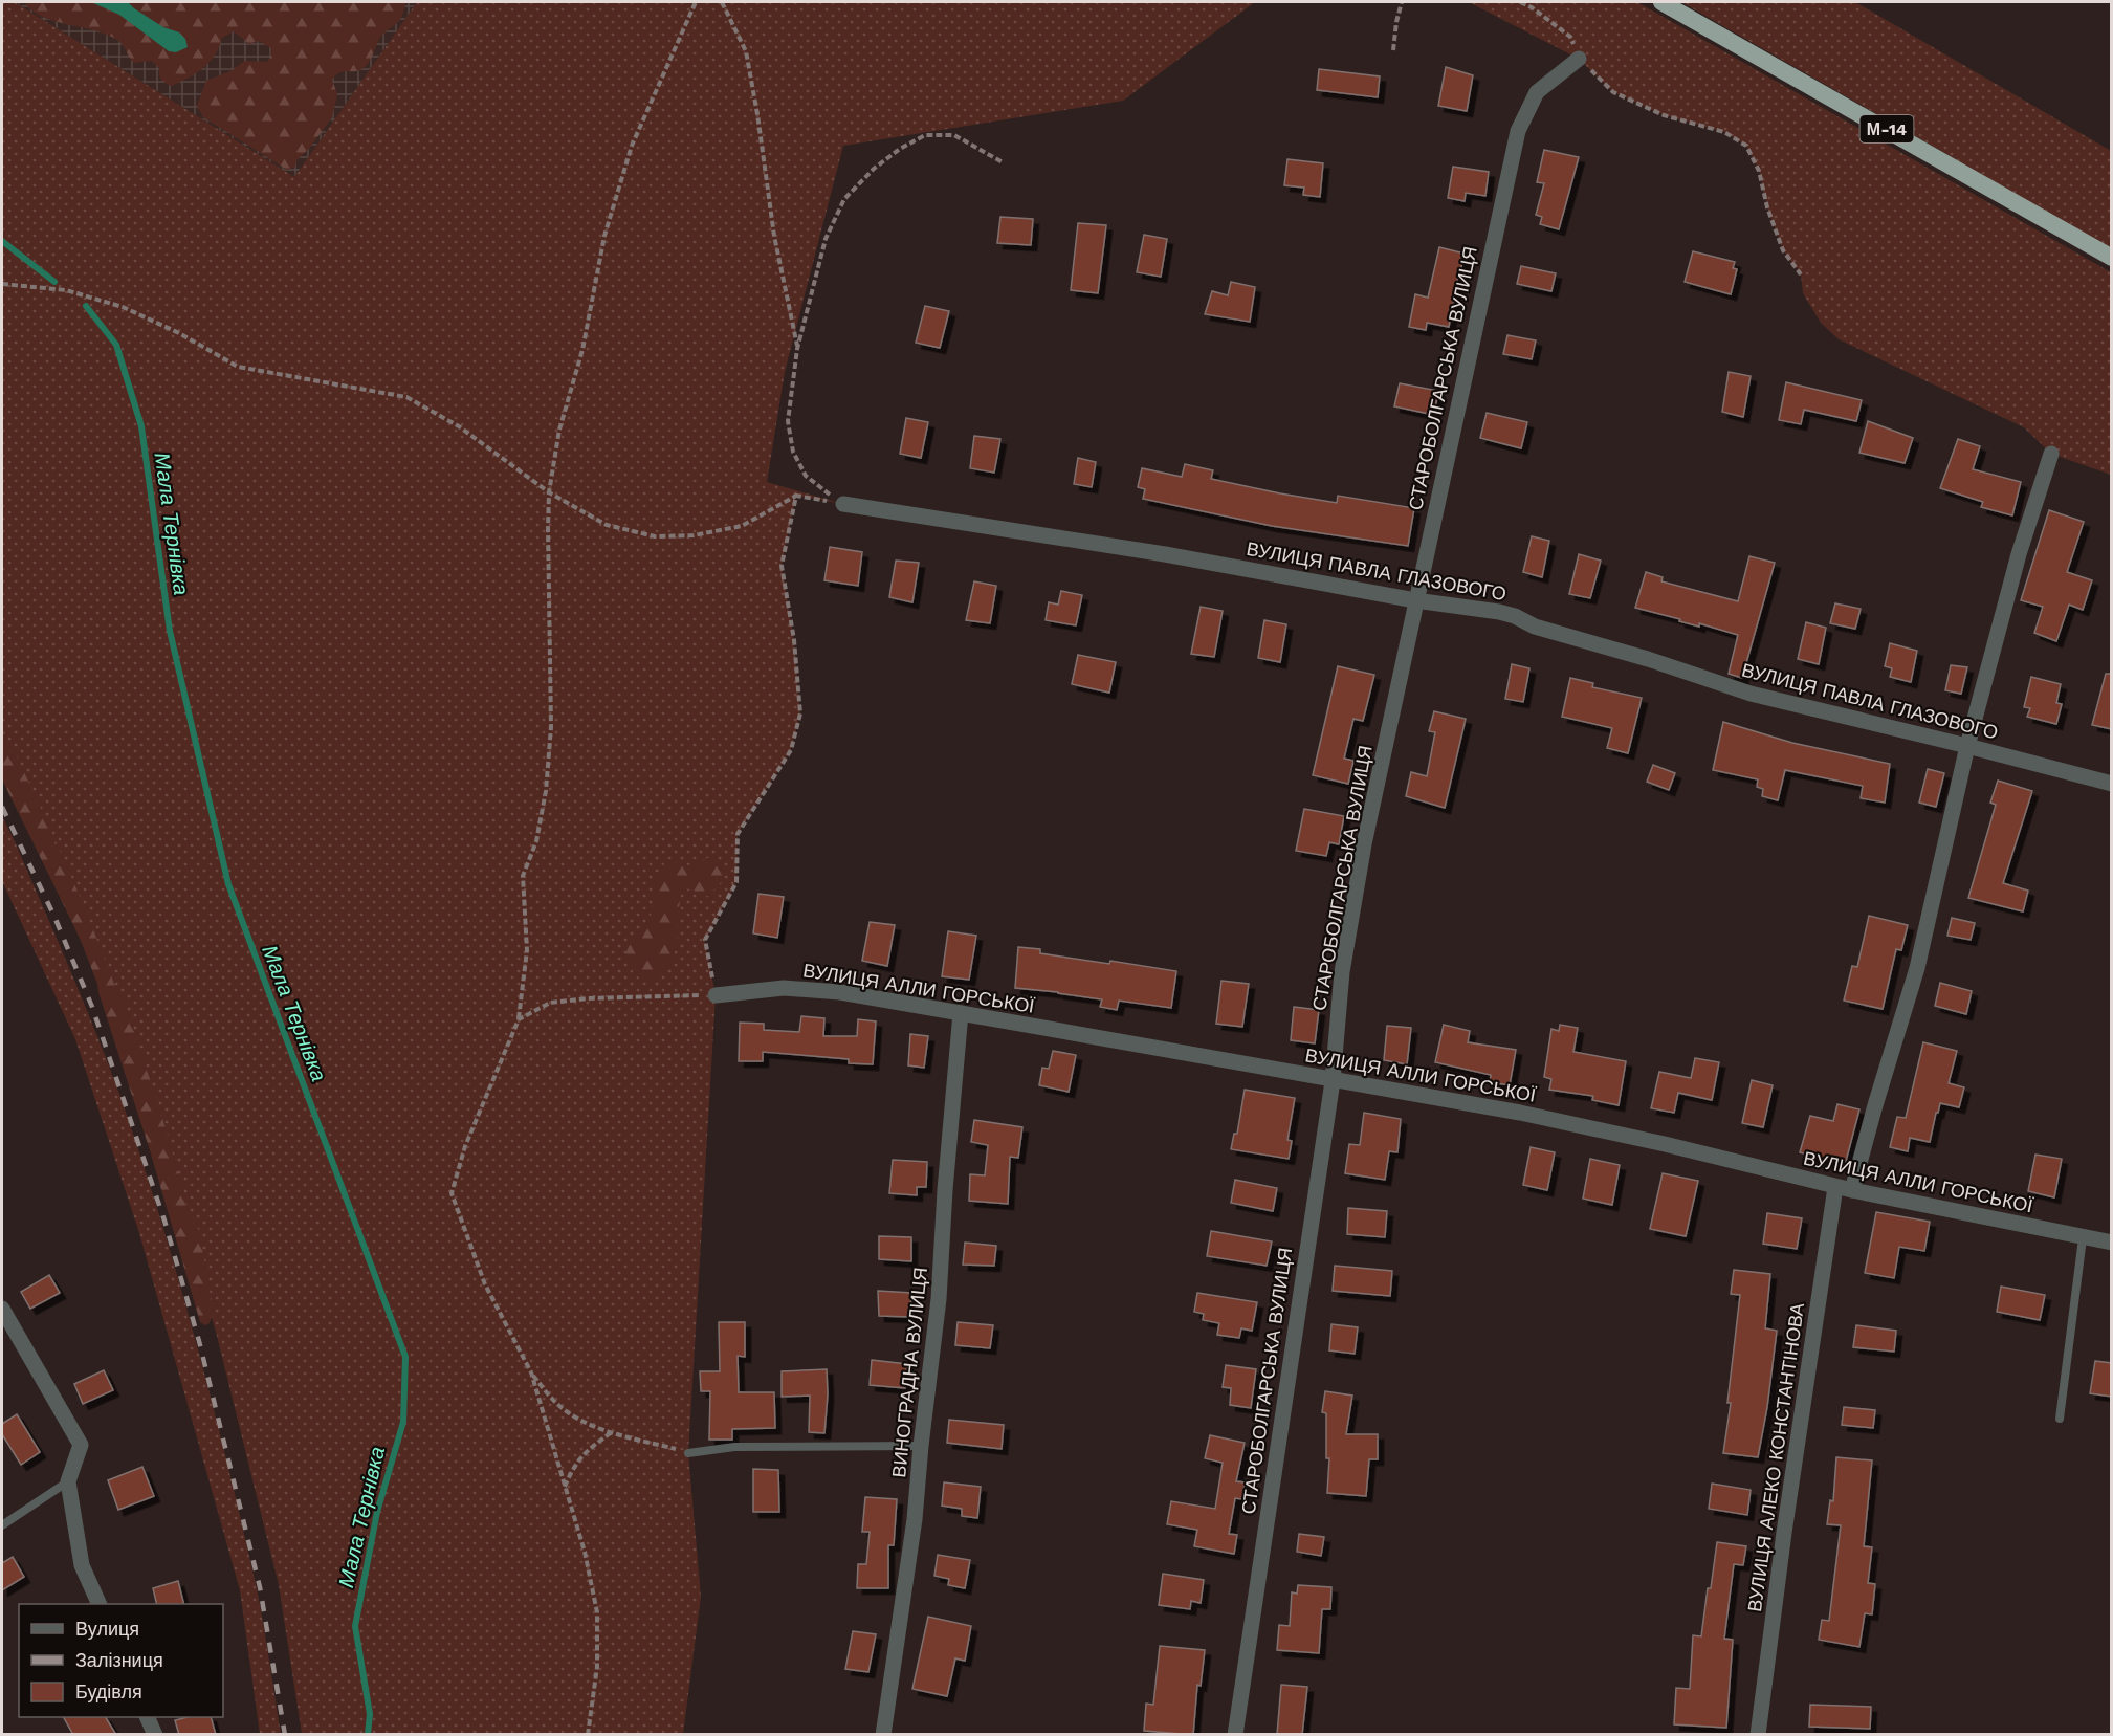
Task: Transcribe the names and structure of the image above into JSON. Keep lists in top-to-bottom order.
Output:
{
  "streets": {
    "highway": ["М-14"],
    "street": [
      "СТАРОБОЛГАРСЬКА ВУЛИЦЯ",
      "ВУЛИЦЯ ПАВЛА ГЛАЗОВОГО",
      "ВУЛИЦЯ АЛЛИ ГОРСЬКОЇ",
      "ВИНОГРАДНА ВУЛИЦЯ",
      "ВУЛИЦЯ АЛЕКО КОНСТАНТІНОВА"
    ]
  },
  "crossings": [
    ["СТАРОБОЛГАРСЬКА ВУЛИЦЯ", "ВУЛИЦЯ ПАВЛА ГЛАЗОВОГО"],
    ["СТАРОБОЛГАРСЬКА ВУЛИЦЯ", "ВУЛИЦЯ АЛЛИ ГОРСЬКОЇ"],
    ["ВУЛИЦЯ АЛЛИ ГОРСЬКОЇ", "ВИНОГРАДНА ВУЛИЦЯ"],
    ["ВУЛИЦЯ АЛЛИ ГОРСЬКОЇ", "ВУЛИЦЯ АЛЕКО КОНСТАНТІНОВА"]
  ],
  "water": ["Мала Тернівка"],
  "legend": ["Вулиця", "Залізниця", "Будівля"]
}
